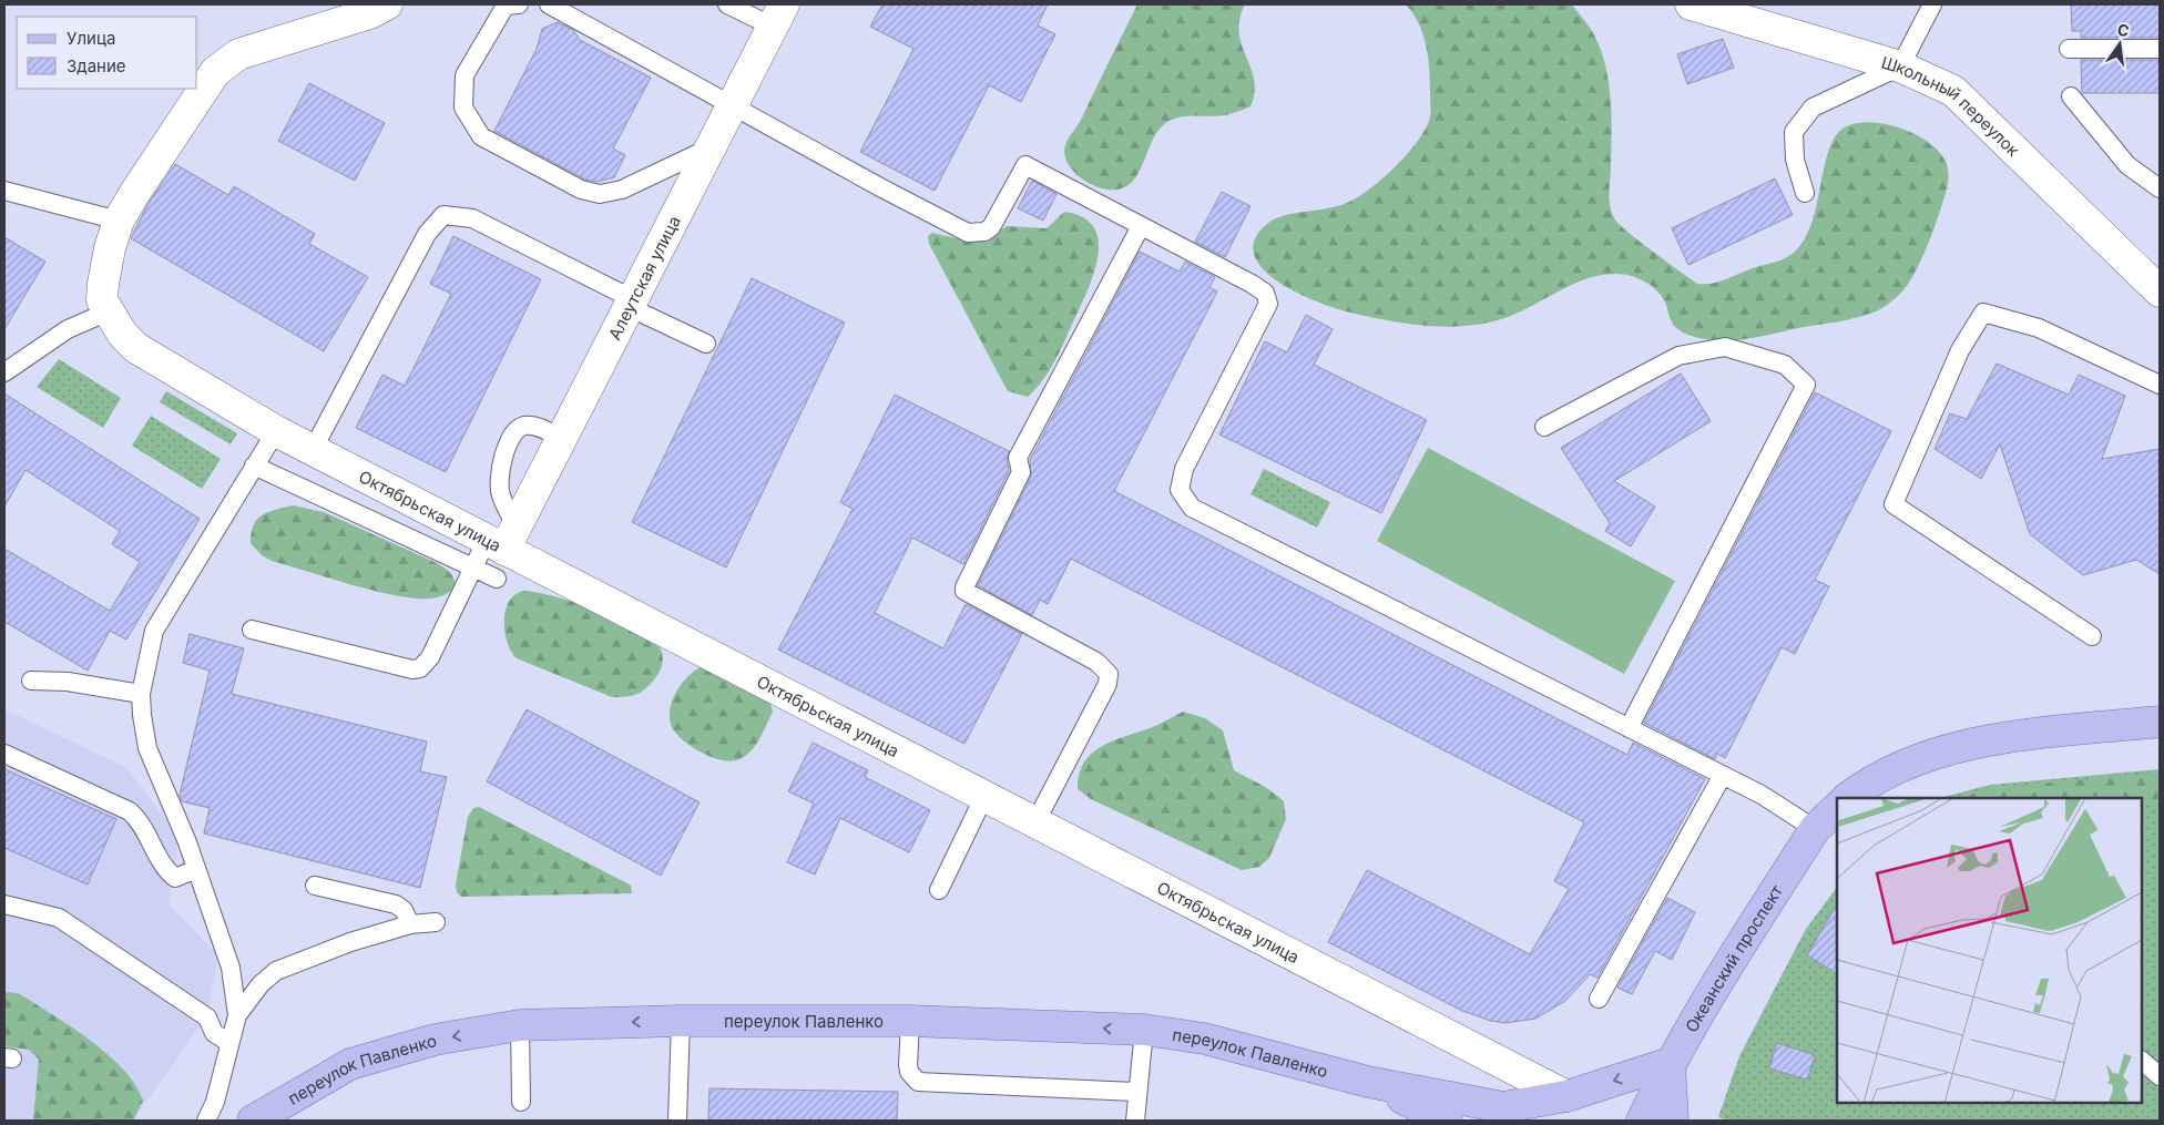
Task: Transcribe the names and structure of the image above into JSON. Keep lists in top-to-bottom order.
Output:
{
  "streets": {
    "main road": ["Океанский проспект", "переулок Павленко"],
    "street": ["Школьный переулок", "Алеутская улица", "Октябрьская улица"]
  },
  "crossings": [
    ["Алеутская улица", "Октябрьская улица"]
  ],
  "one_way": ["переулок Павленко"],
  "legend": ["Улица", "Здание"],
  "north": "top"
}
